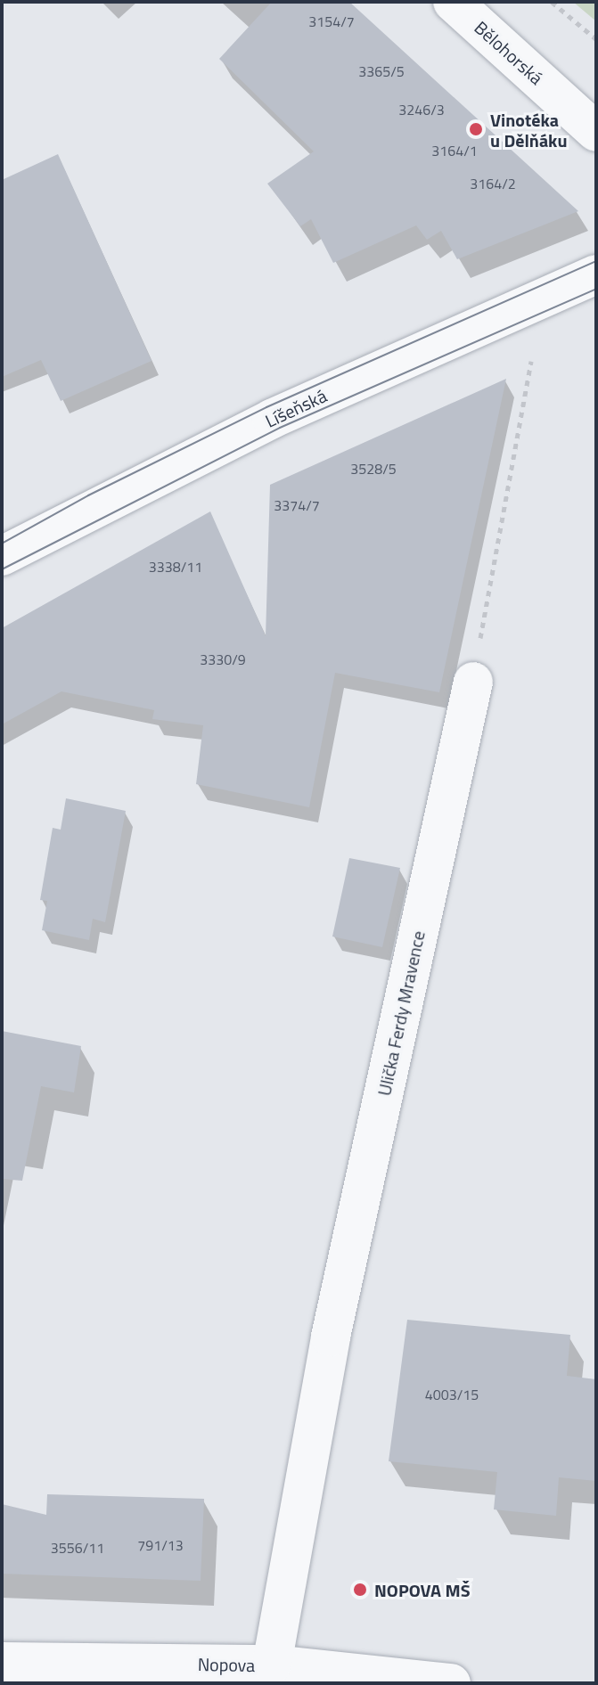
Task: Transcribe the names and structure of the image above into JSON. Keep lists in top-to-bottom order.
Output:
{
  "streets": {
    "street": [
      "Bělohorská",
      "Líšeňská",
      "Ulička Ferdy Mravence",
      "Nopova"
    ]
  },
  "crossings": [
    ["Ulička Ferdy Mravence", "Nopova"]
  ],
  "places": ["Vinotéka u Dělňáku", "NOPOVA MŠ"],
  "house_numbers": [
    "3154/7",
    "3365/5",
    "3246/3",
    "3164/1",
    "3164/2",
    "3528/5",
    "3374/7",
    "3338/11",
    "3330/9",
    "4003/15",
    "791/13",
    "3556/11"
  ]
}
